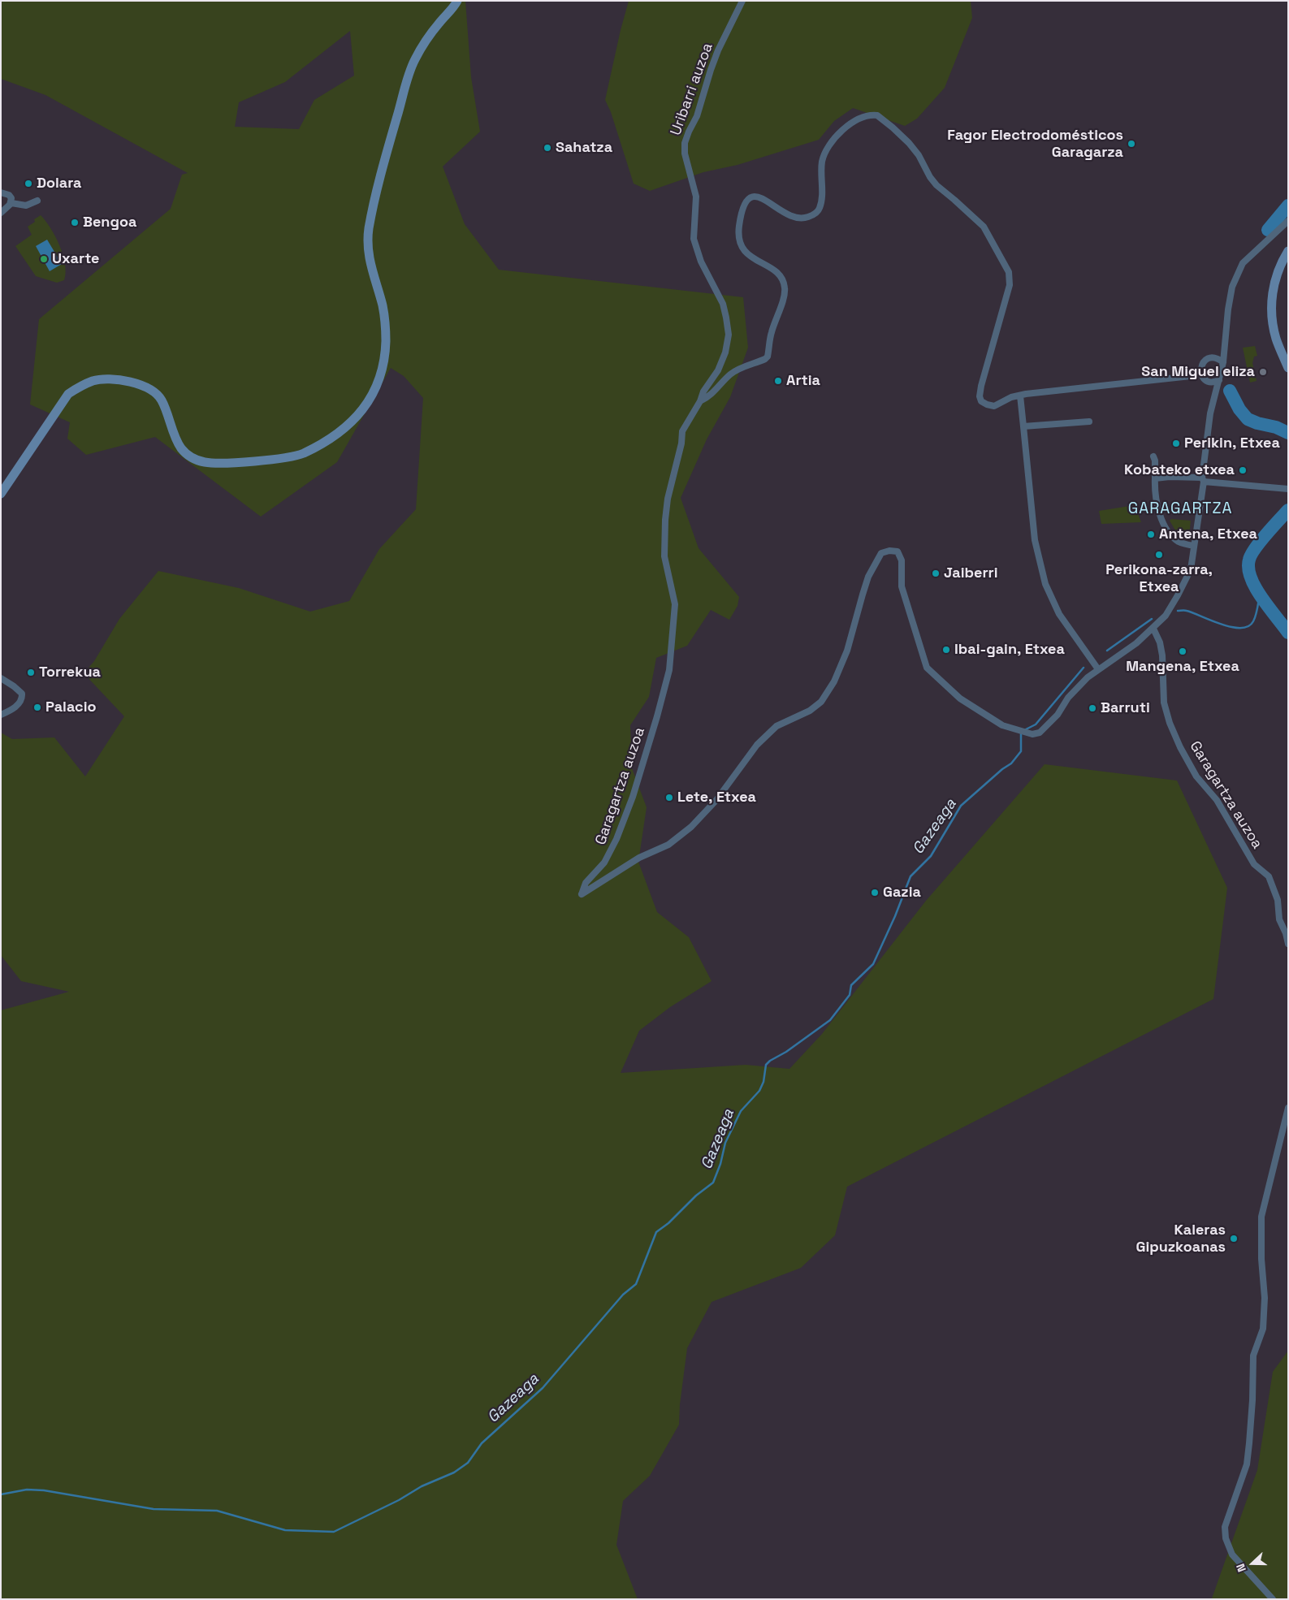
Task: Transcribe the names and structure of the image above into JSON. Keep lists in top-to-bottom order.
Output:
{
  "streets": {
    "street": ["Uribarri auzoa", "Garagartza auzoa"]
  },
  "crossings": [
    ["Uribarri auzoa", "Garagartza auzoa"]
  ],
  "districts": ["GARAGARTZA"],
  "water": ["Gazeaga"],
  "places": [
    "Fagor Electrodomésticos Garagarza",
    "Sahatza",
    "Dolara",
    "Bengoa",
    "Uxarte",
    "San Miguel eliza",
    "Artia",
    "Perikin, Etxea",
    "Kobateko etxea",
    "Antena, Etxea",
    "Perikona-zarra, Etxea",
    "Jaiberri",
    "Ibai-gain, Etxea",
    "Mangena, Etxea",
    "Torrekua",
    "Palacio",
    "Barruti",
    "Lete, Etxea",
    "Gazia",
    "Kaleras Gipuzkoanas"
  ],
  "north": "left"
}
